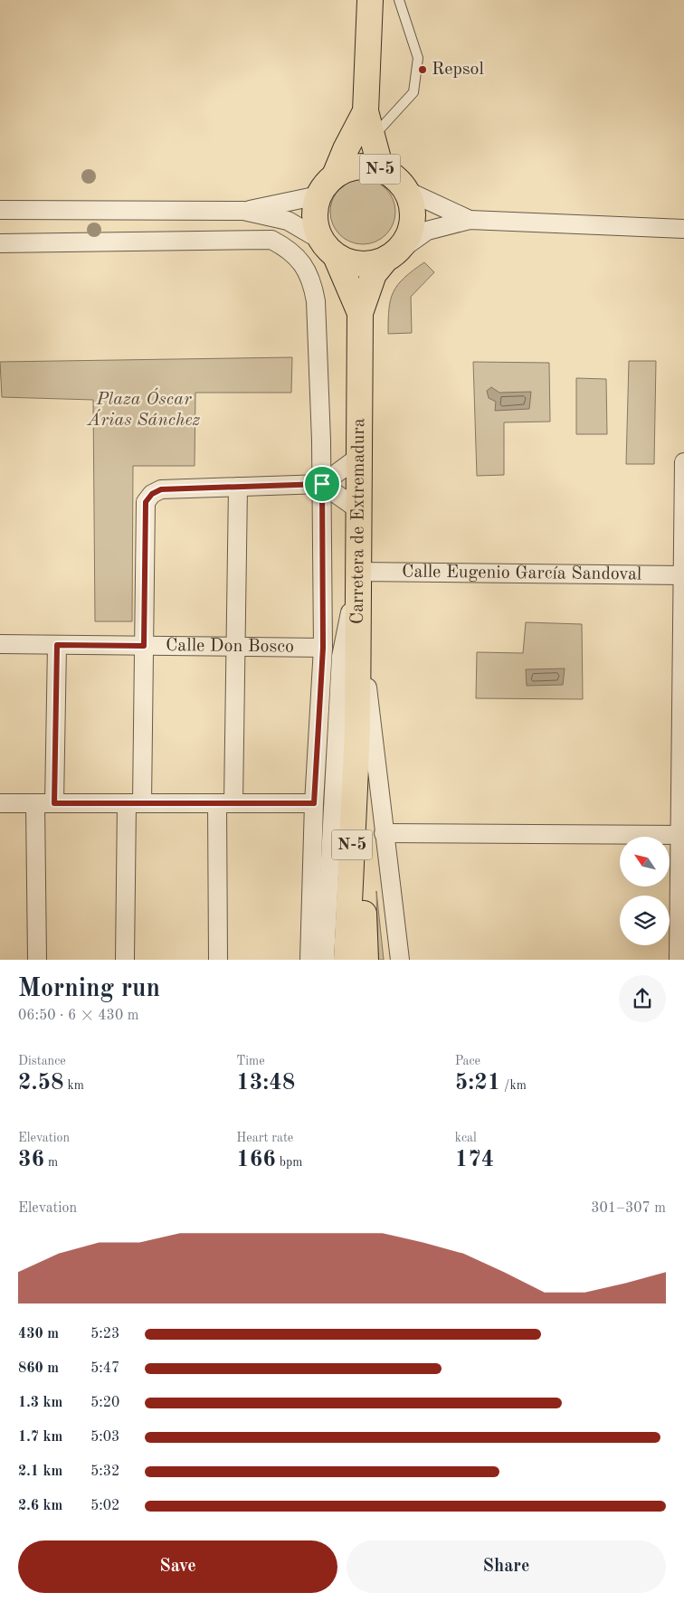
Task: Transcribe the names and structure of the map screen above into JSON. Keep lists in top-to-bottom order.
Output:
{
  "streets": {
    "highway": ["N-5", "Carretera de Extremadura"],
    "street": ["Calle Eugenio García Sandoval", "Calle Don Bosco"]
  },
  "crossings": [
    ["Carretera de Extremadura", "Calle Eugenio García Sandoval"]
  ],
  "parks": ["Plaza Óscar Árias Sánchez"],
  "places": ["Repsol"],
  "north": "top left",
  "page": {
    "heading": ["Morning run", "06:50 · 6 × 430 m"],
    "stats": [
      ["Distance", "2.58 km"],
      ["Time", "13:48"],
      ["Pace", "5:21 /km"],
      ["Elevation", "36 m"],
      ["Heart rate", "166 bpm"],
      ["kcal", "174"]
    ],
    "chart": ["Elevation", "301–307 m"],
    "list": [
      {
        "name": "430 m",
        "note": "5:23"
      },
      {
        "name": "860 m",
        "note": "5:47"
      },
      {
        "name": "1.3 km",
        "note": "5:20"
      },
      {
        "name": "1.7 km",
        "note": "5:03"
      },
      {
        "name": "2.1 km",
        "note": "5:32"
      },
      {
        "name": "2.6 km",
        "note": "5:02"
      }
    ],
    "buttons": ["Save", "Share"]
  }
}
